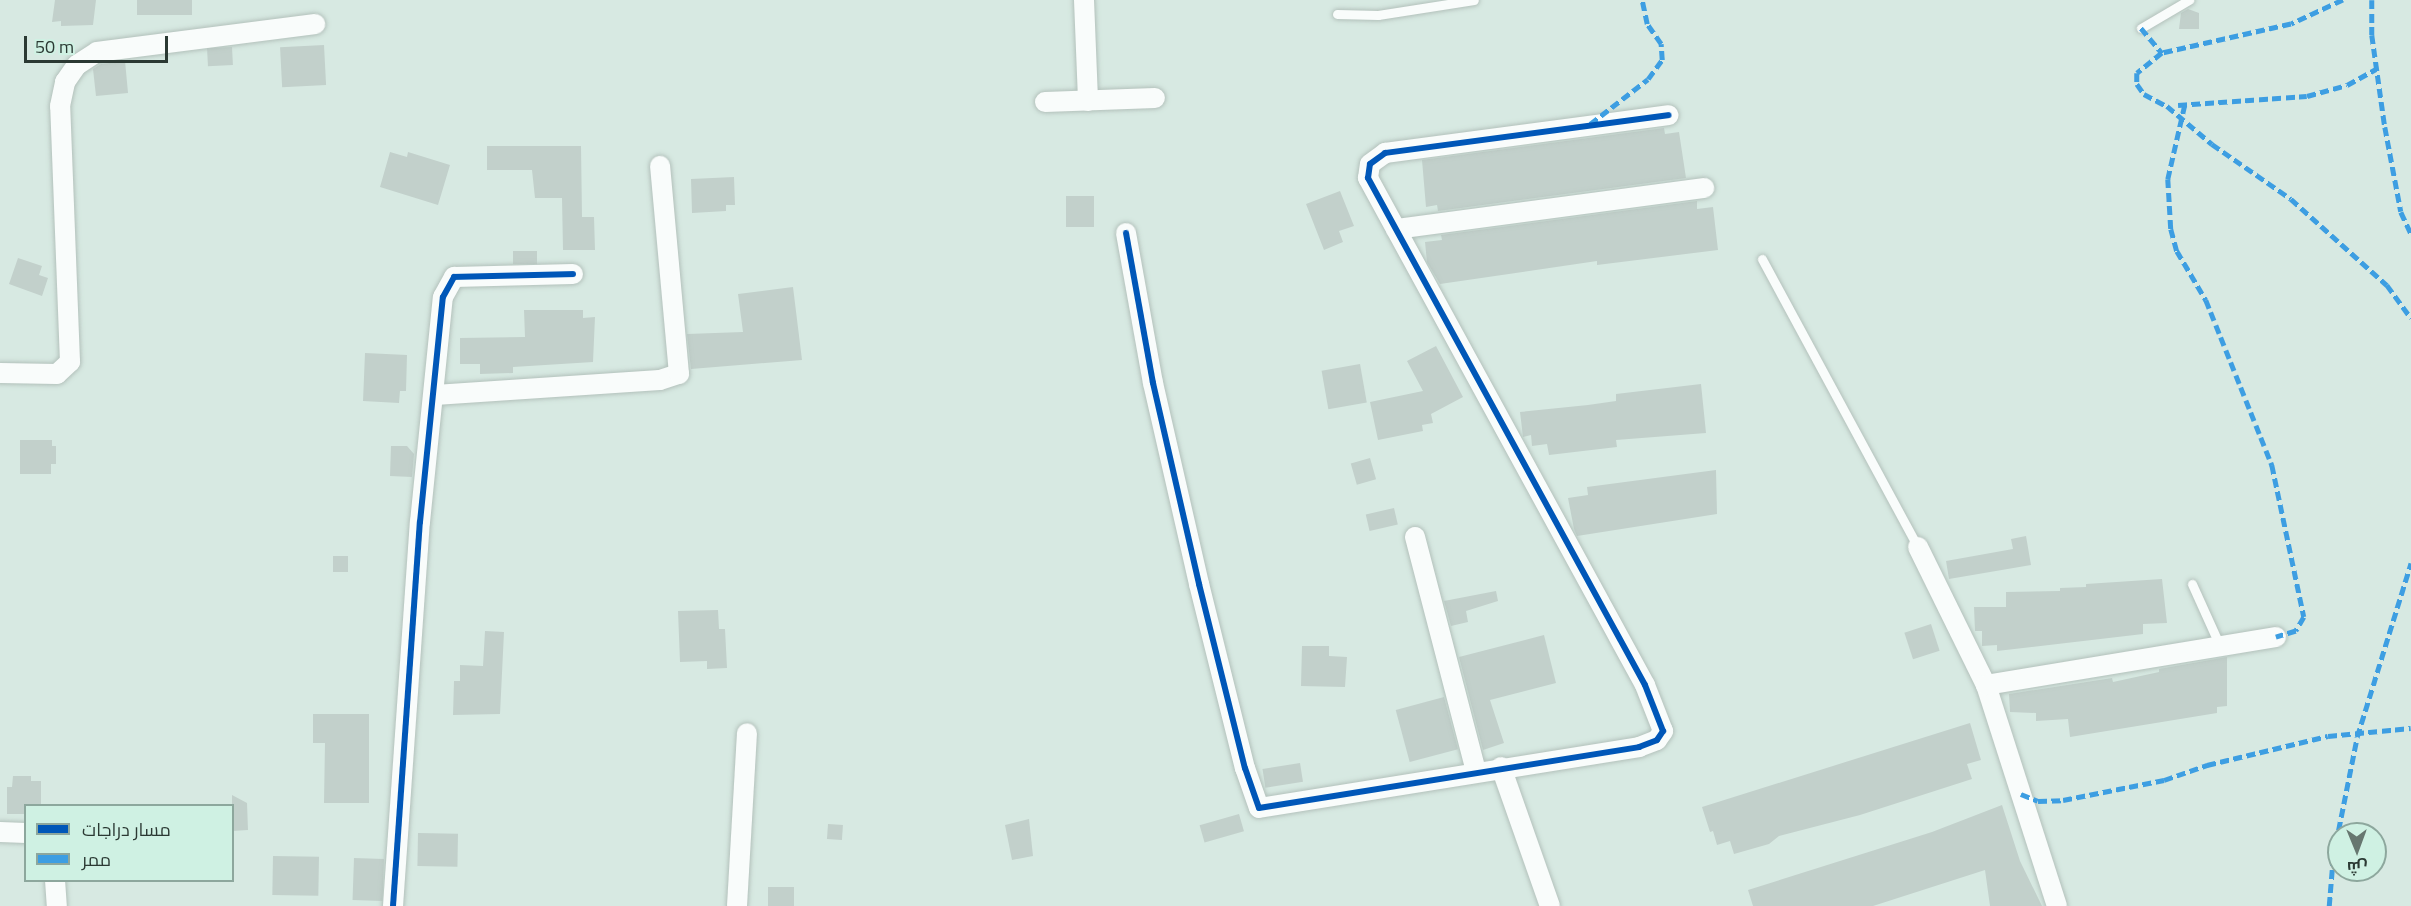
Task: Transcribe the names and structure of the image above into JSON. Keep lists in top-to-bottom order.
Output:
{
  "legend": ["مسار دراجات", "ممر"],
  "scale_bar": "50 m",
  "north": "bottom"
}
